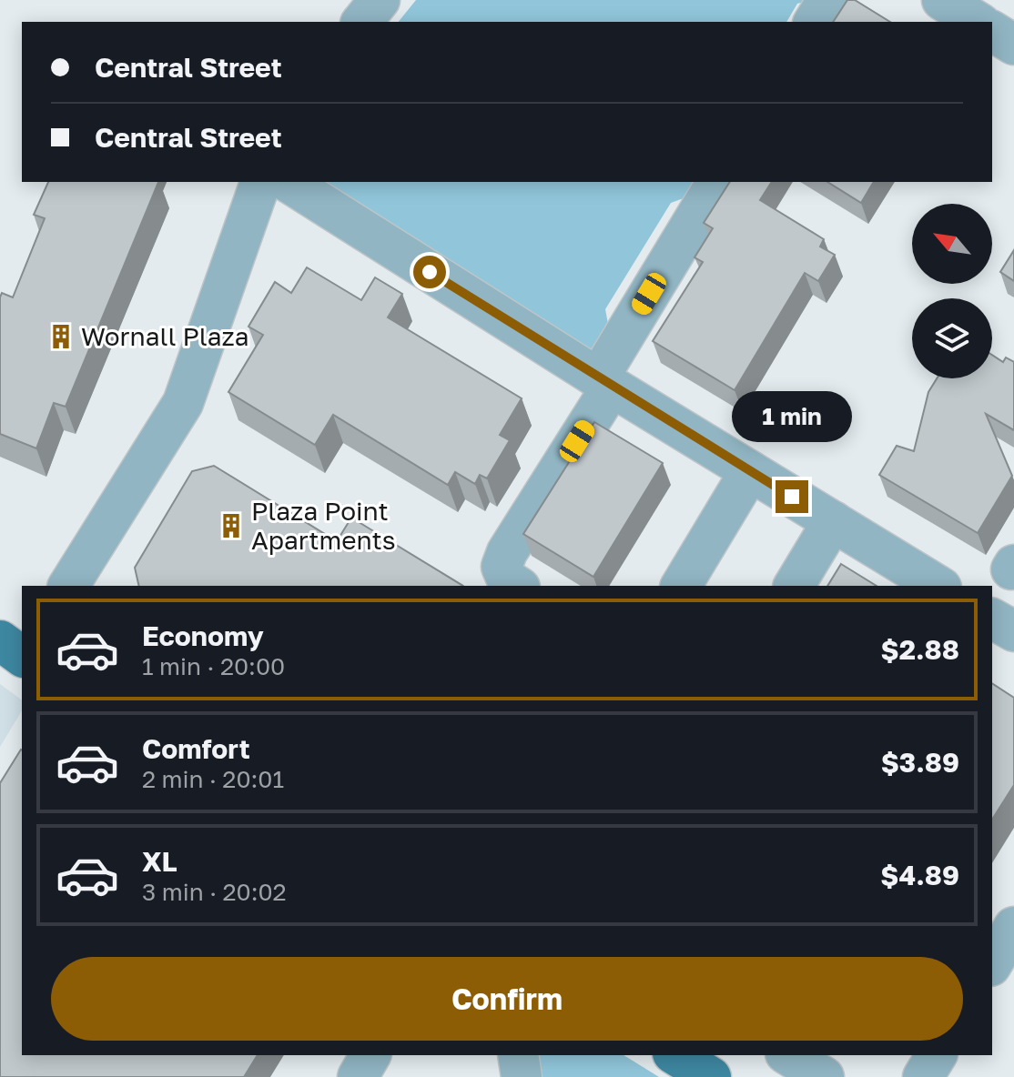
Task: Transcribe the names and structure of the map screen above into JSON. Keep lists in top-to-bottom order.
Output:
{
  "places": {
    "building": ["Wornall Plaza", "Plaza Point Apartments"]
  },
  "north": "top left",
  "page": {
    "banner": ["Central Street", "Central Street"],
    "bubble": "1 min",
    "list": [
      {
        "name": "Economy",
        "note": "1 min · 20:00",
        "value": "$2.88"
      },
      {
        "name": "Comfort",
        "note": "2 min · 20:01",
        "value": "$3.89"
      },
      {
        "name": "XL",
        "note": "3 min · 20:02",
        "value": "$4.89"
      }
    ],
    "buttons": "Confirm"
  }
}
